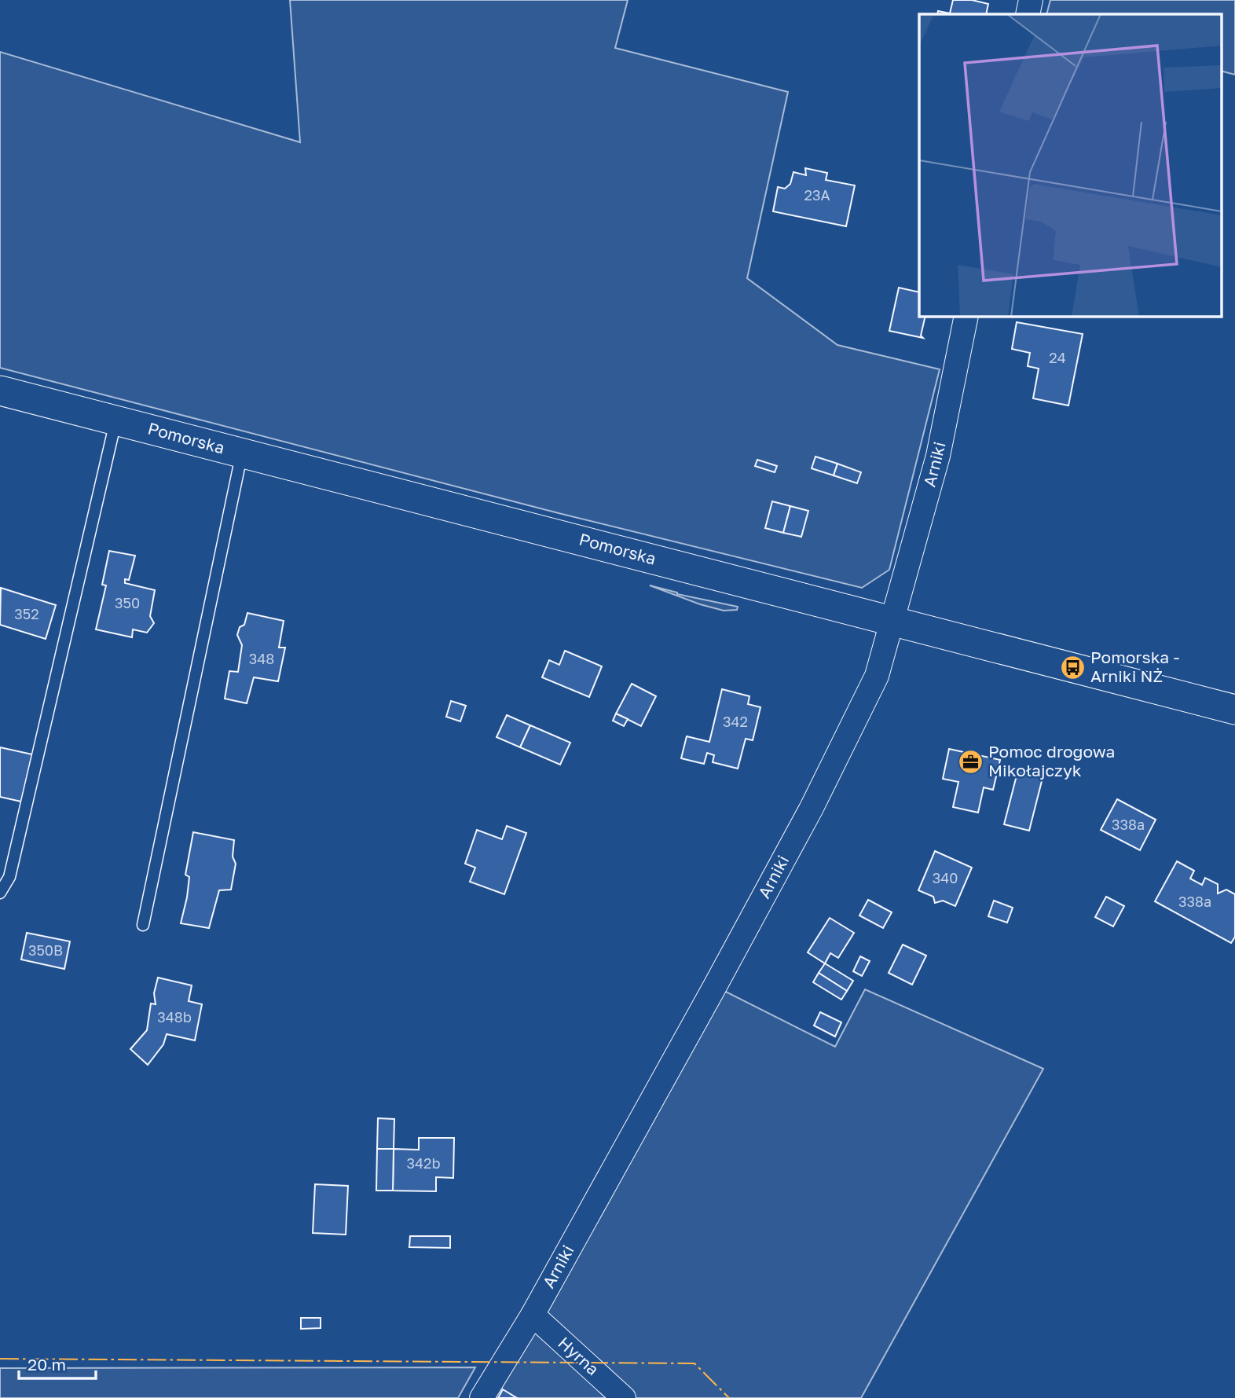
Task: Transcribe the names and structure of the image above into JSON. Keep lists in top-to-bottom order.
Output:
{
  "streets": {
    "street": ["Pomorska", "Arniki", "Hyrna"]
  },
  "crossings": [
    ["Pomorska", "Arniki"],
    ["Arniki", "Hyrna"]
  ],
  "places": {
    "bus stop": ["Pomorska - Arniki NŻ"],
    "office": ["Pomoc drogowa Mikołajczyk"]
  },
  "house_numbers": [
    "23A",
    "24",
    "350",
    "352",
    "348",
    "342",
    "338a",
    "340",
    "338a",
    "350B",
    "348b",
    "342b"
  ],
  "scale_bar": "20 m"
}
